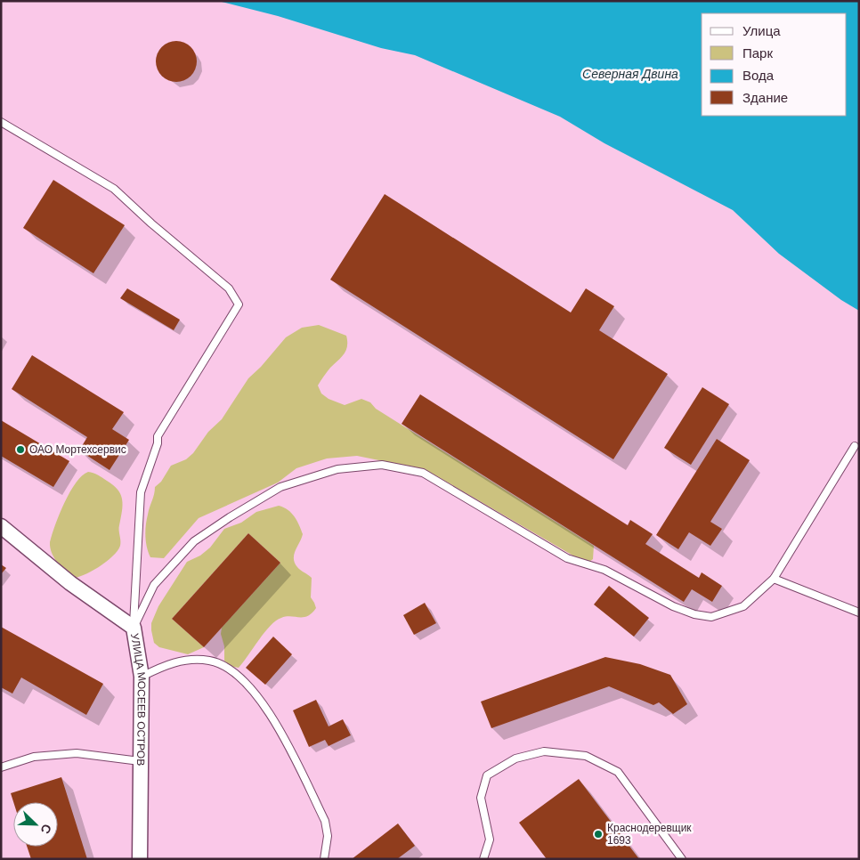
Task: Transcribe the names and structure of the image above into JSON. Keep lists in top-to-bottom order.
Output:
{
  "streets": {
    "street": ["УЛИЦА МОСЕЕВ ОСТРОВ"]
  },
  "water": ["Северная Двина"],
  "places": ["ОАО Мортехсервис", "Краснодеревщик 1693"],
  "legend": [
    "Улица",
    "Парк",
    "Вода",
    "Здание"
  ],
  "north": "bottom right"
}
